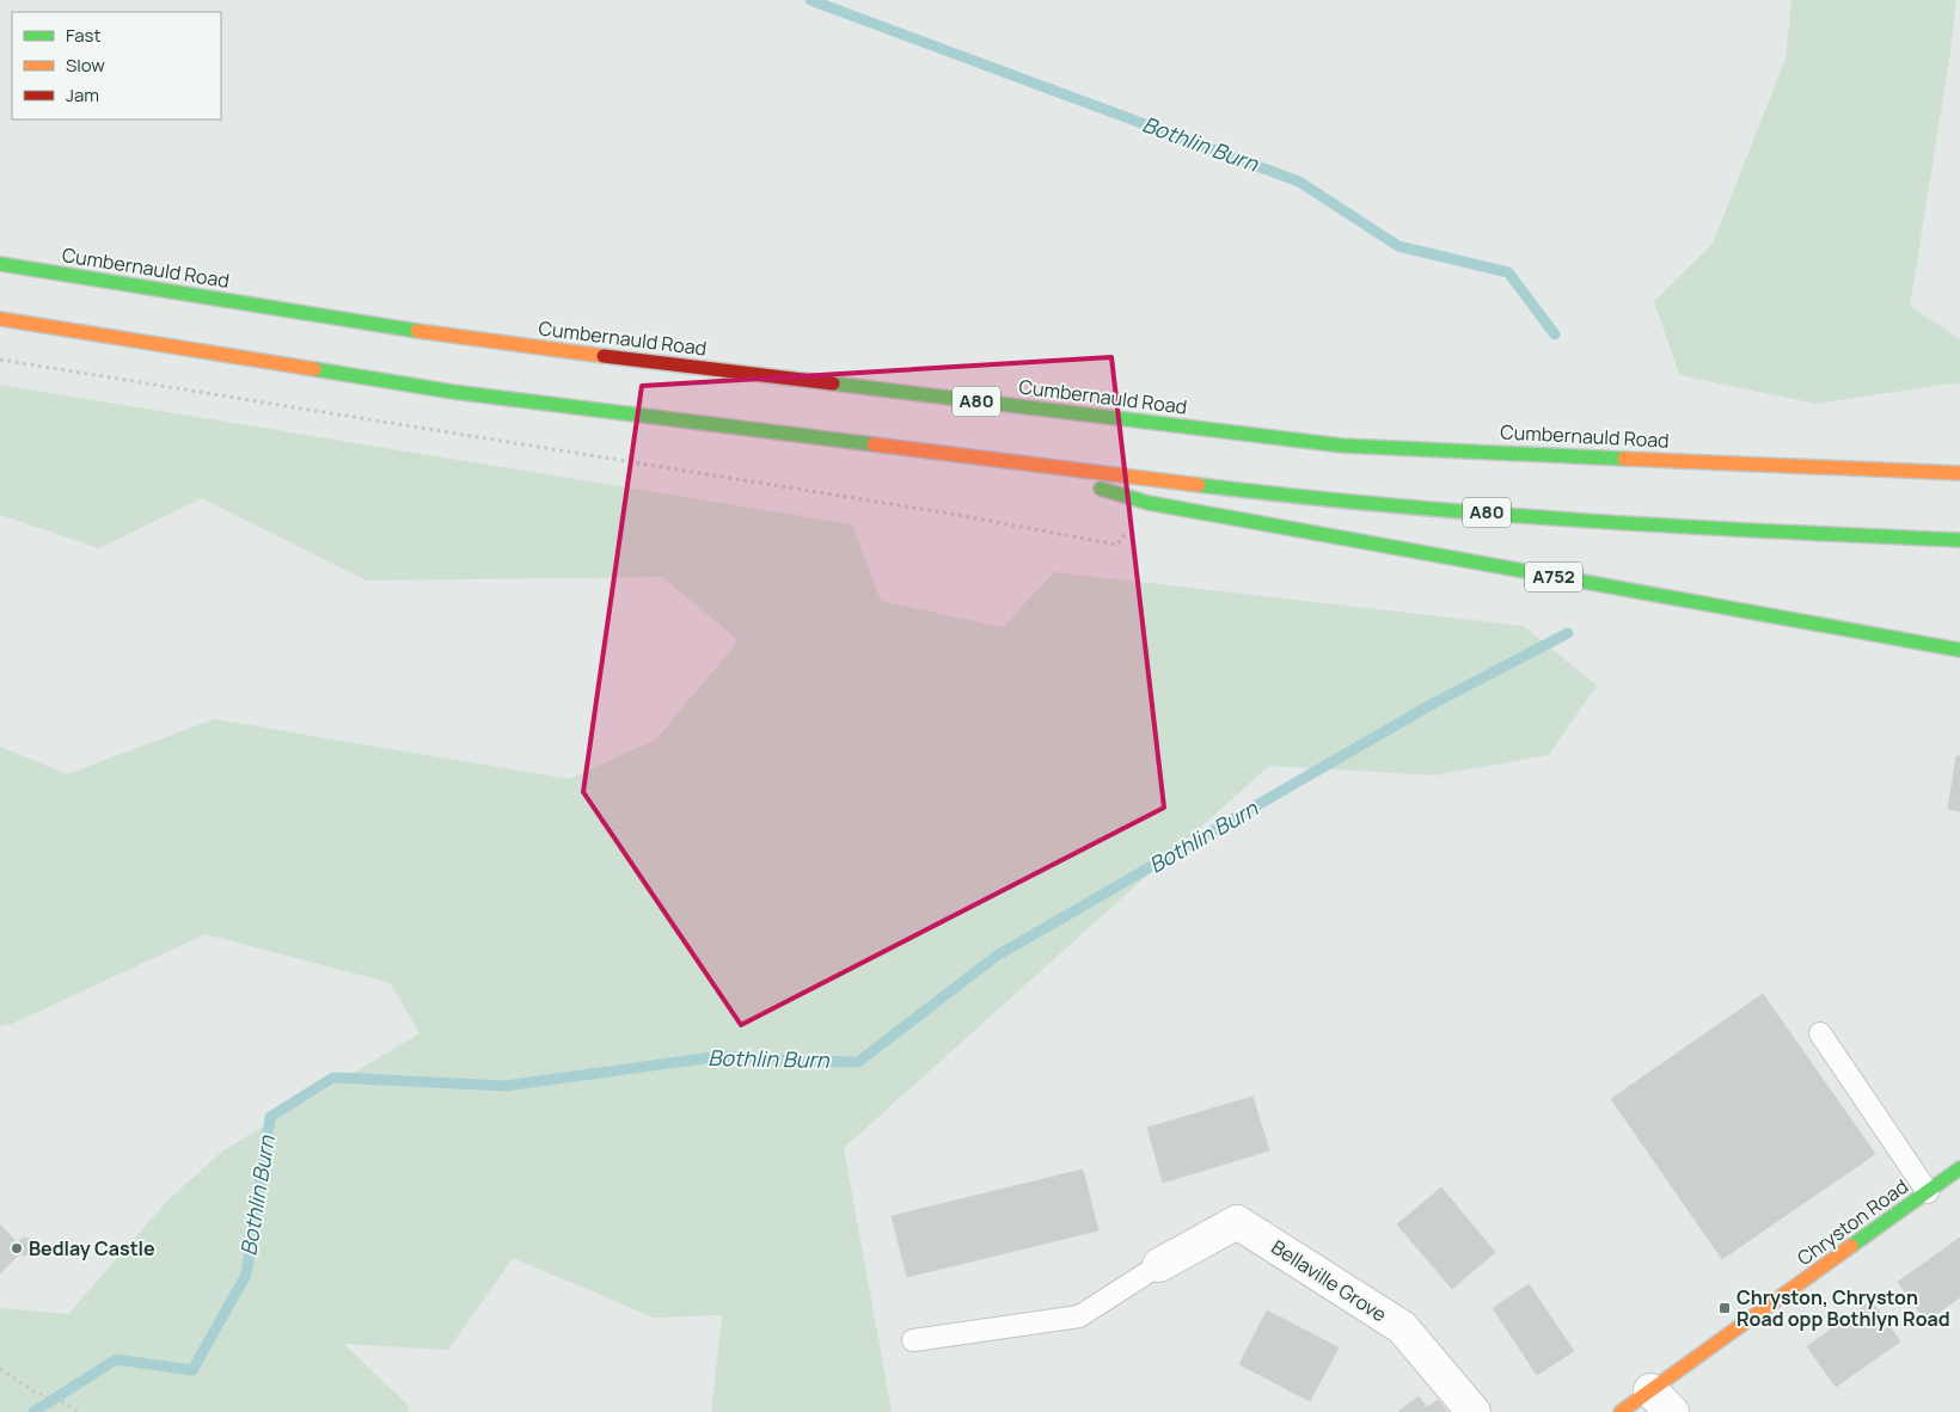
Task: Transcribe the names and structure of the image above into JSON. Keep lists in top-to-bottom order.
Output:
{
  "streets": {
    "main road": [
      "Cumbernauld Road",
      "A80",
      "A752",
      "Chryston Road"
    ],
    "street": ["Bellaville Grove"]
  },
  "water": ["Bothlin Burn"],
  "places": {
    "other": ["Bedlay Castle"],
    "transit": ["Chryston, Chryston Road opp Bothlyn Road"]
  },
  "legend": ["Fast", "Slow", "Jam"]
}
